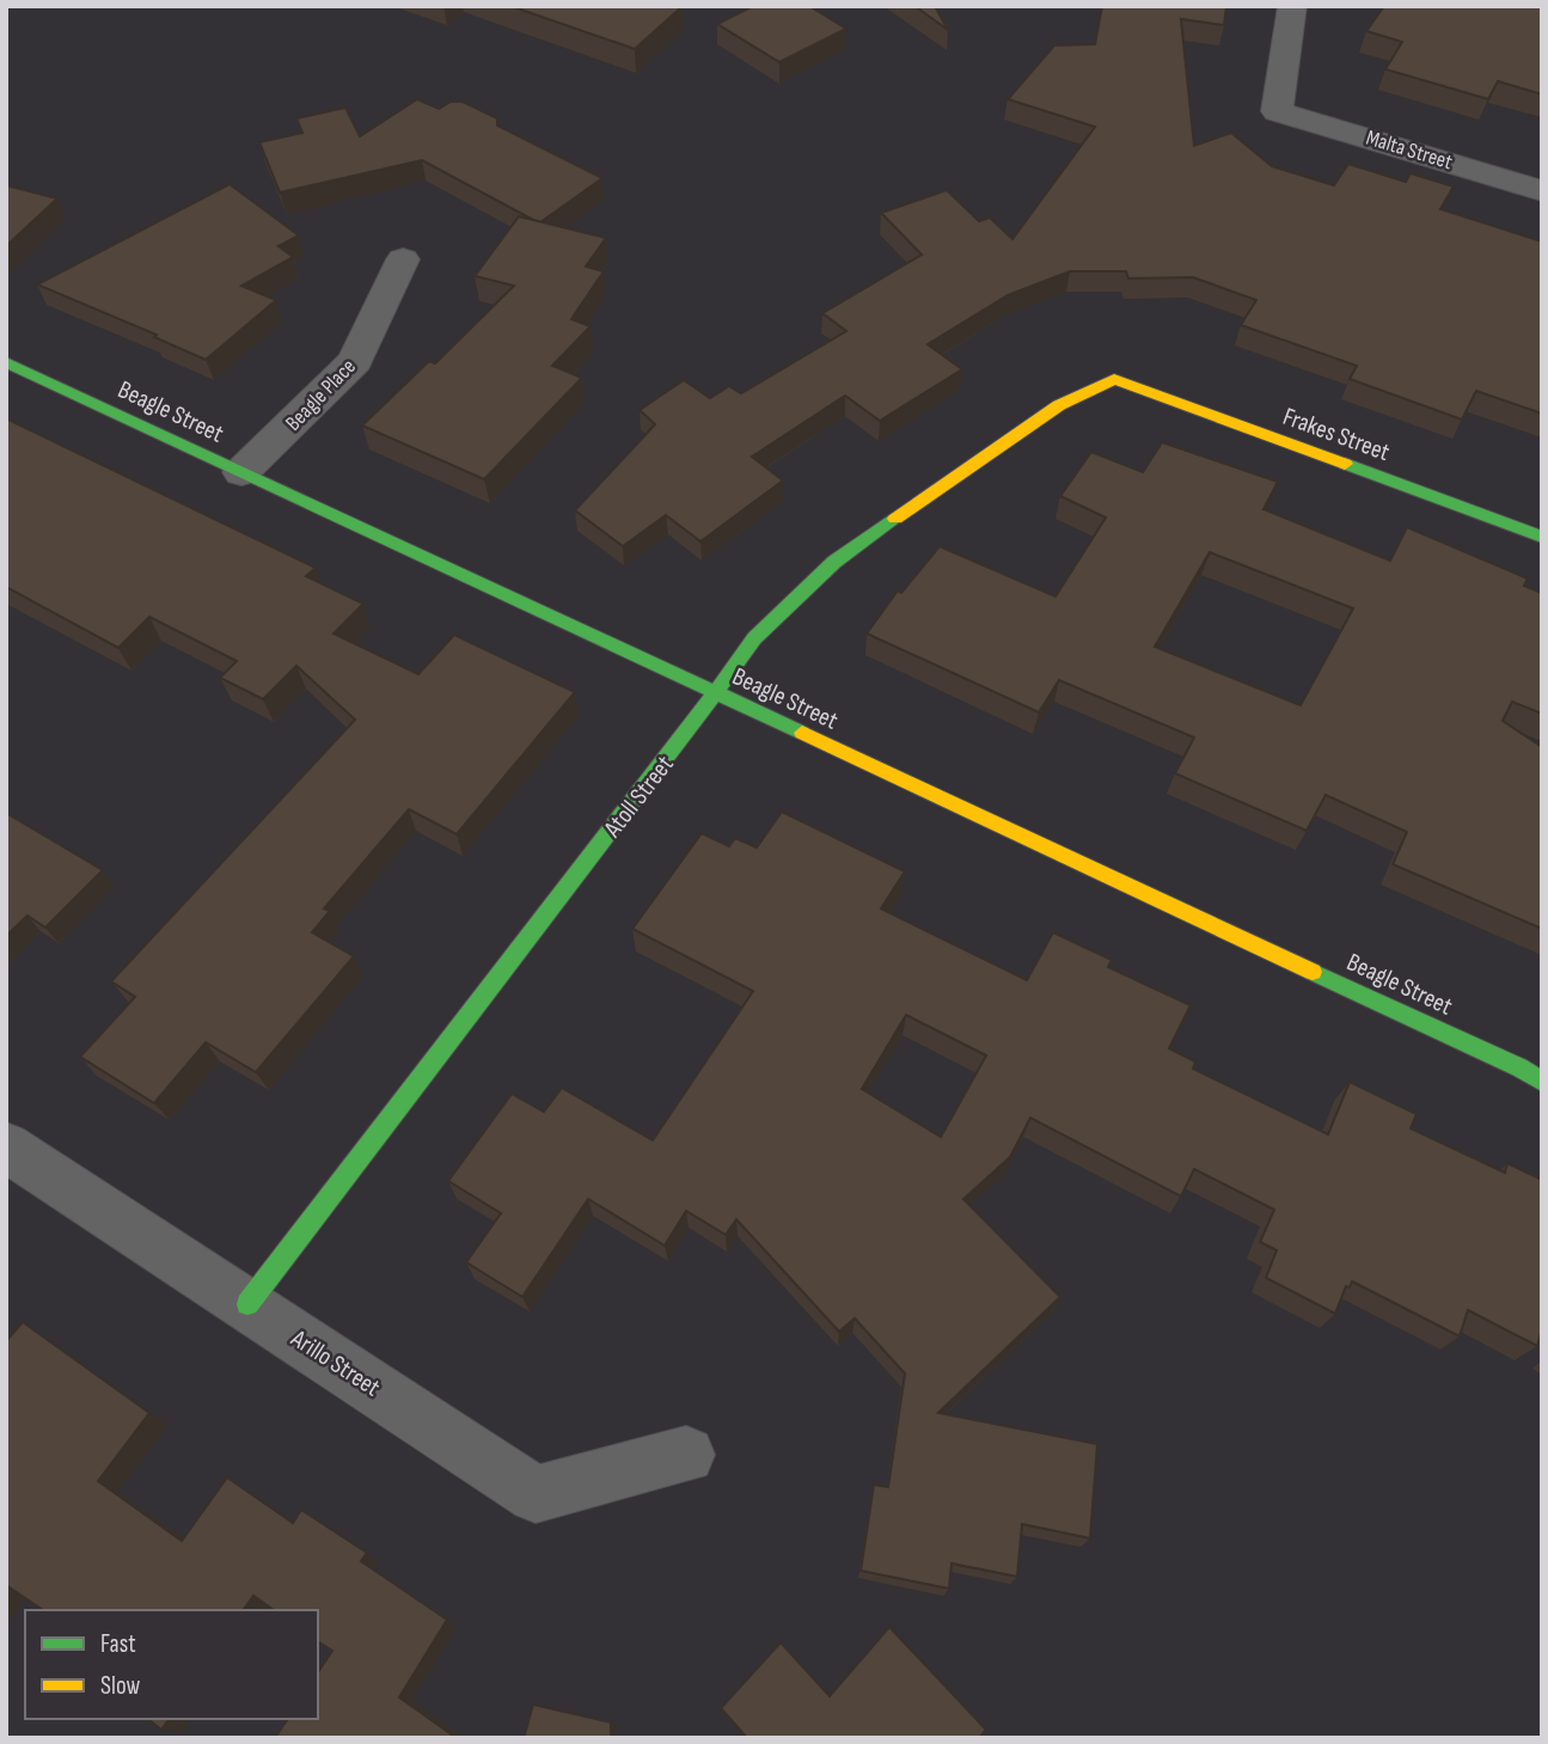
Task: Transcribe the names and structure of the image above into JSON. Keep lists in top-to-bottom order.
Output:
{
  "streets": {
    "street": [
      "Malta Street",
      "Beagle Place",
      "Beagle Street",
      "Frakes Street",
      "Atoll Street",
      "Arillo Street"
    ]
  },
  "crossings": [
    ["Beagle Place", "Beagle Street"],
    ["Beagle Street", "Atoll Street"],
    ["Frakes Street", "Atoll Street"],
    ["Atoll Street", "Arillo Street"]
  ],
  "legend": ["Fast", "Slow"]
}
